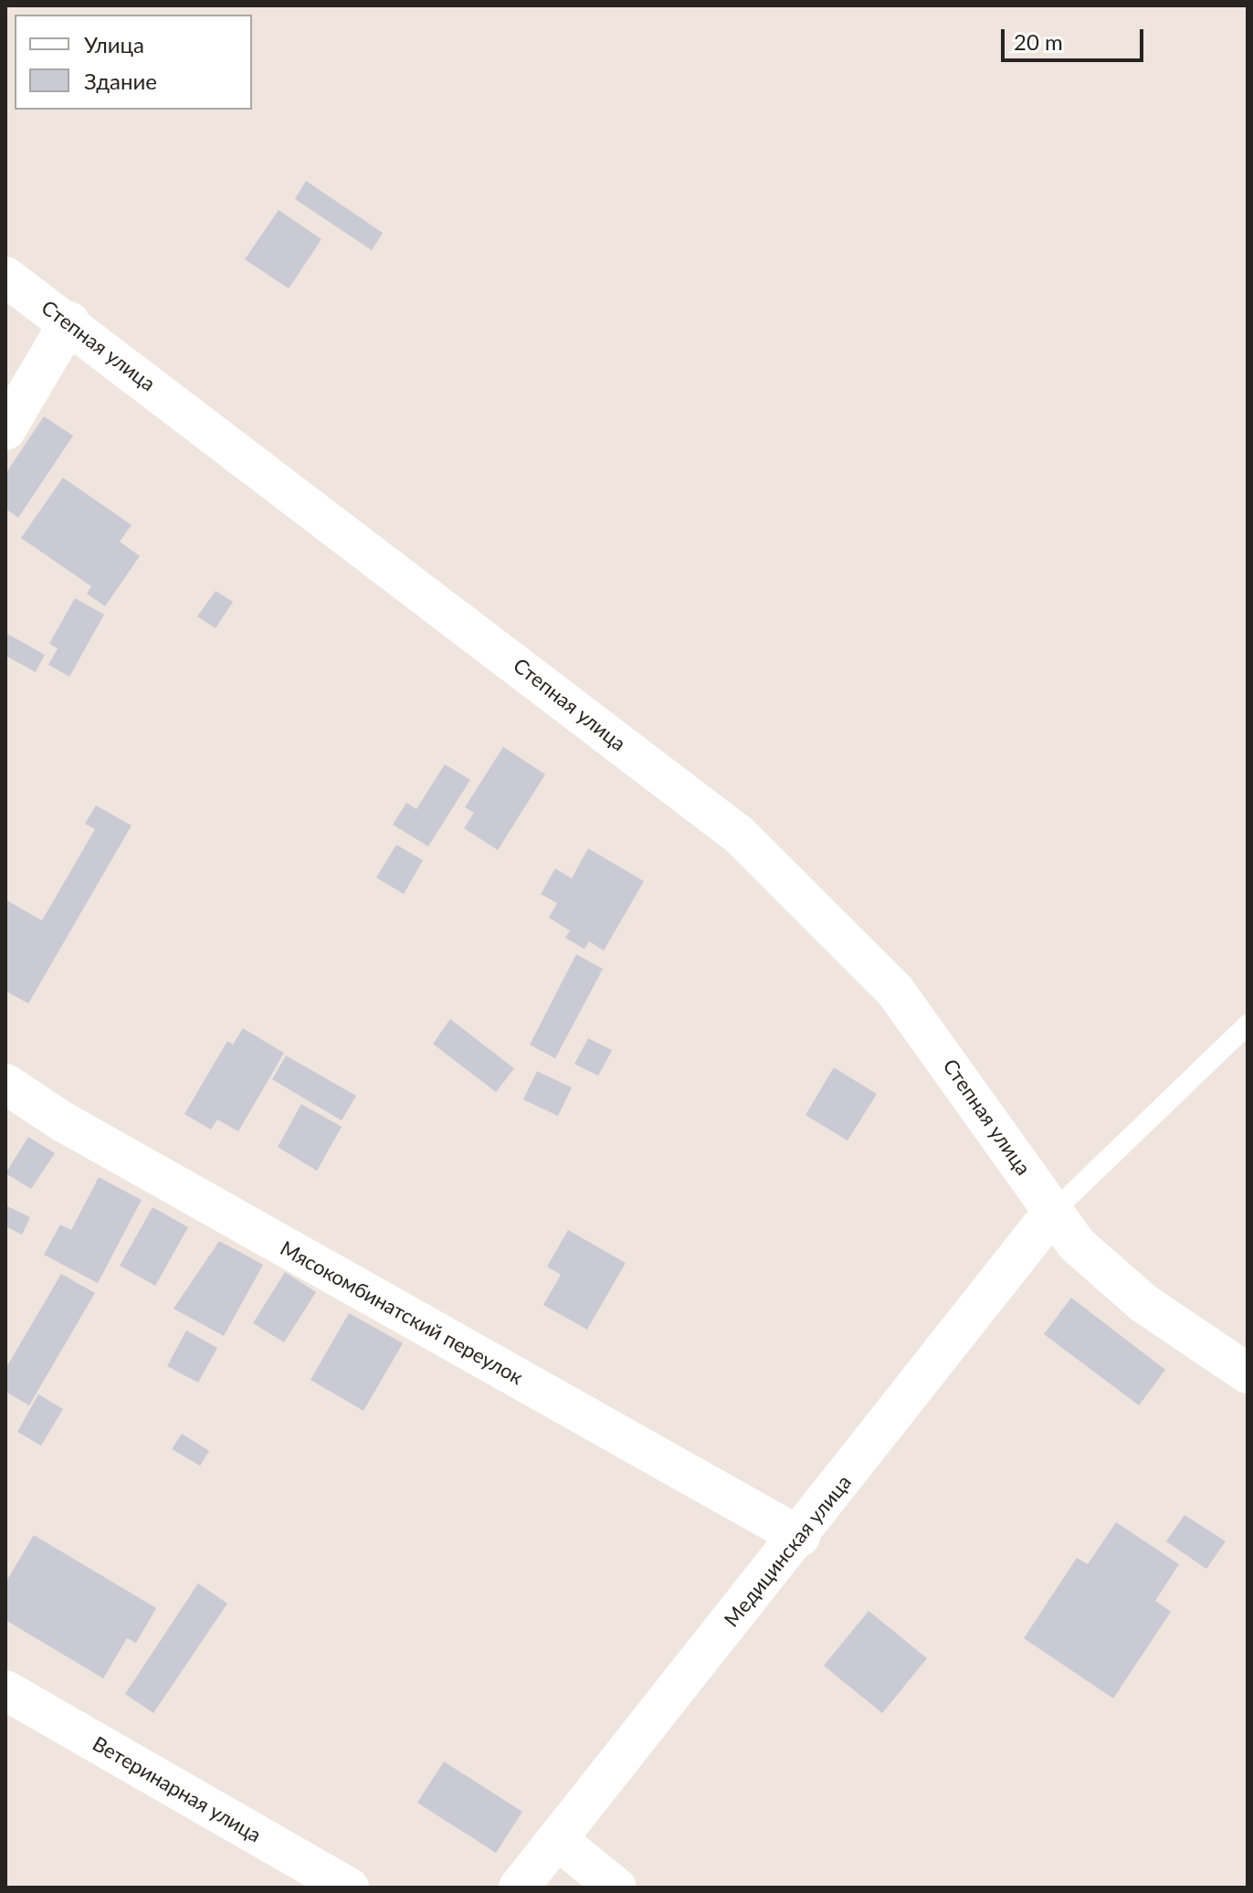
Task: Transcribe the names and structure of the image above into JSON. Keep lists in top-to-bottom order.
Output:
{
  "streets": {
    "street": [
      "Степная улица",
      "Мясокомбинатский переулок",
      "Медицинская улица",
      "Ветеринарная улица"
    ]
  },
  "crossings": [
    ["Степная улица", "Медицинская улица"],
    ["Мясокомбинатский переулок", "Медицинская улица"]
  ],
  "legend": ["Улица", "Здание"],
  "scale_bar": "20 m"
}
